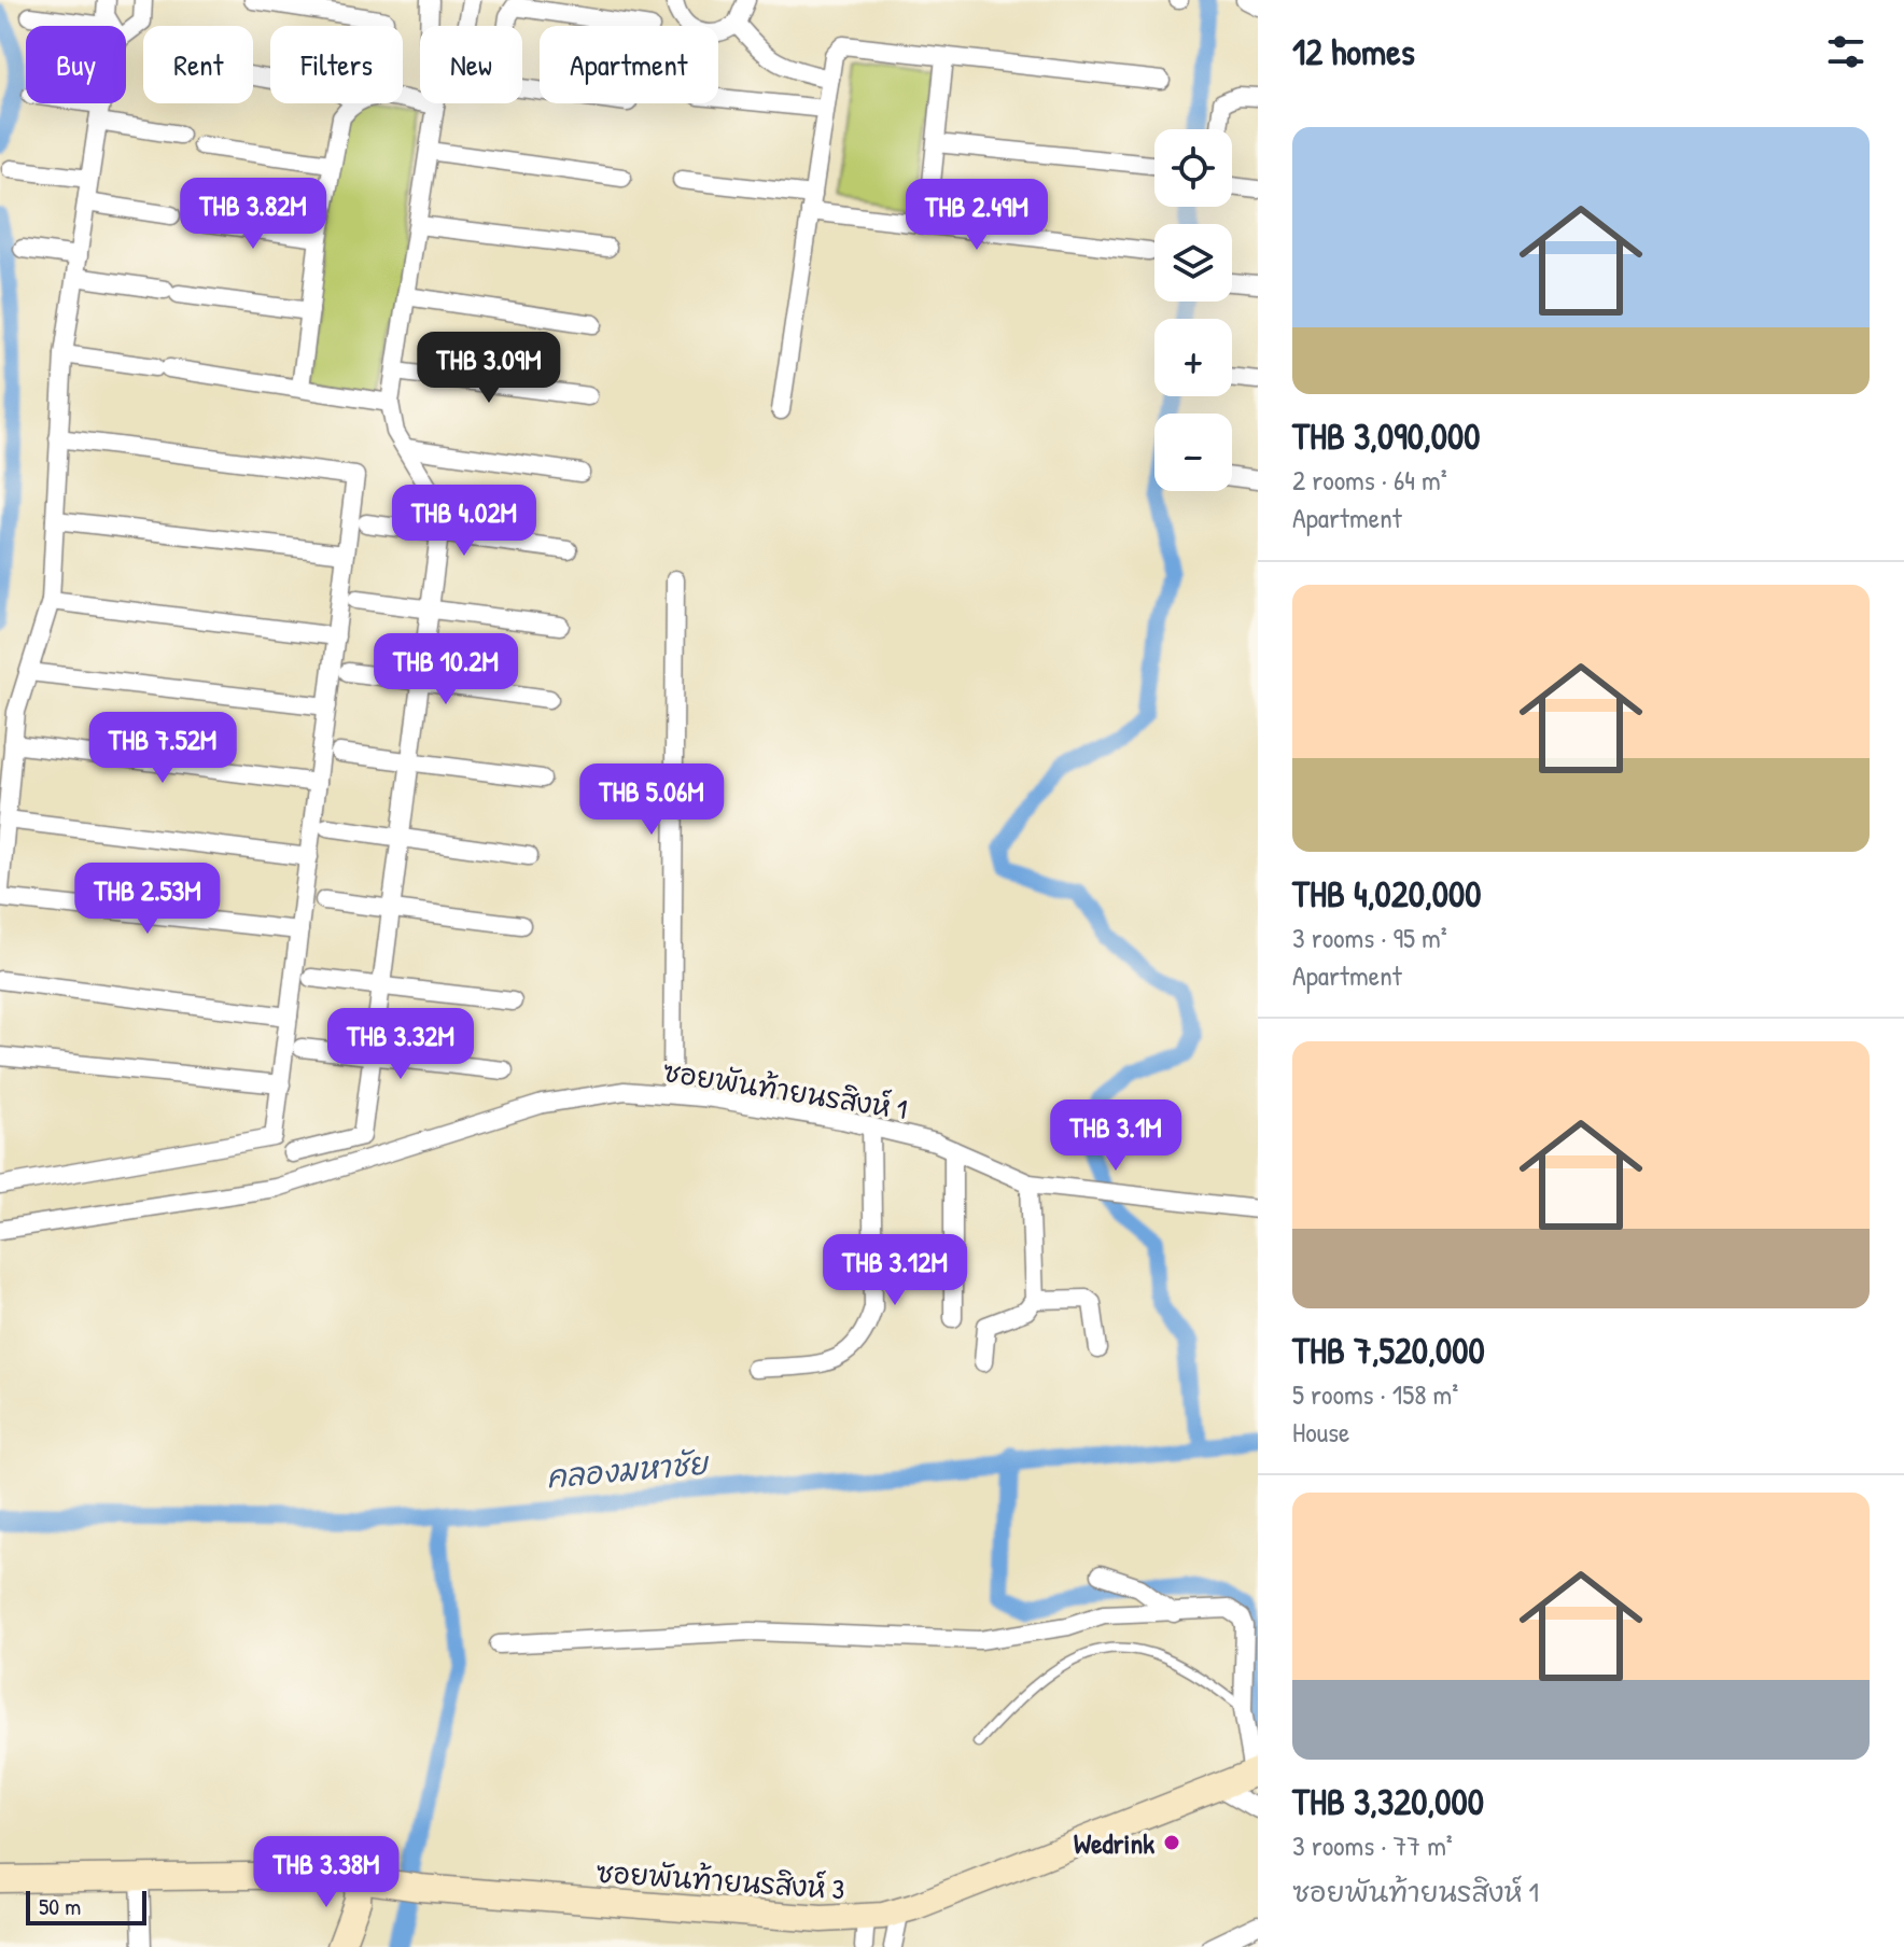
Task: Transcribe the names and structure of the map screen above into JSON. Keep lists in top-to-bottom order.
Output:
{
  "streets": {
    "street": ["ซอยพันท้ายนรสิงห์ 1", "ซอยพันท้ายนรสิงห์ 3"]
  },
  "water": ["คลองมหาชัย"],
  "places": ["Wedrink"],
  "scale_bar": "50 m",
  "page": {
    "heading": "12 homes",
    "chip": [
      "Buy",
      "Rent",
      "Filters",
      "New",
      "Apartment"
    ],
    "list": [
      {
        "name": "THB 3,090,000",
        "note": "2 rooms · 64 m² · Apartment"
      },
      {
        "name": "THB 4,020,000",
        "note": "3 rooms · 95 m² · Apartment"
      },
      {
        "name": "THB 7,520,000",
        "note": "5 rooms · 158 m² · House"
      },
      {
        "name": "THB 3,320,000",
        "note": "3 rooms · 77 m² · ซอยพันท้ายนรสิงห์ 1"
      }
    ],
    "map_buttons": ["+", "−"],
    "price": [
      "THB 3.82M",
      "THB 2.49M",
      "THB 3.09M",
      "THB 4.02M",
      "THB 10.2M",
      "THB 7.52M",
      "THB 5.06M",
      "THB 2.53M",
      "THB 3.32M",
      "THB 3.1M",
      "THB 3.12M",
      "THB 3.38M"
    ],
    "scale": "50 m"
  }
}
